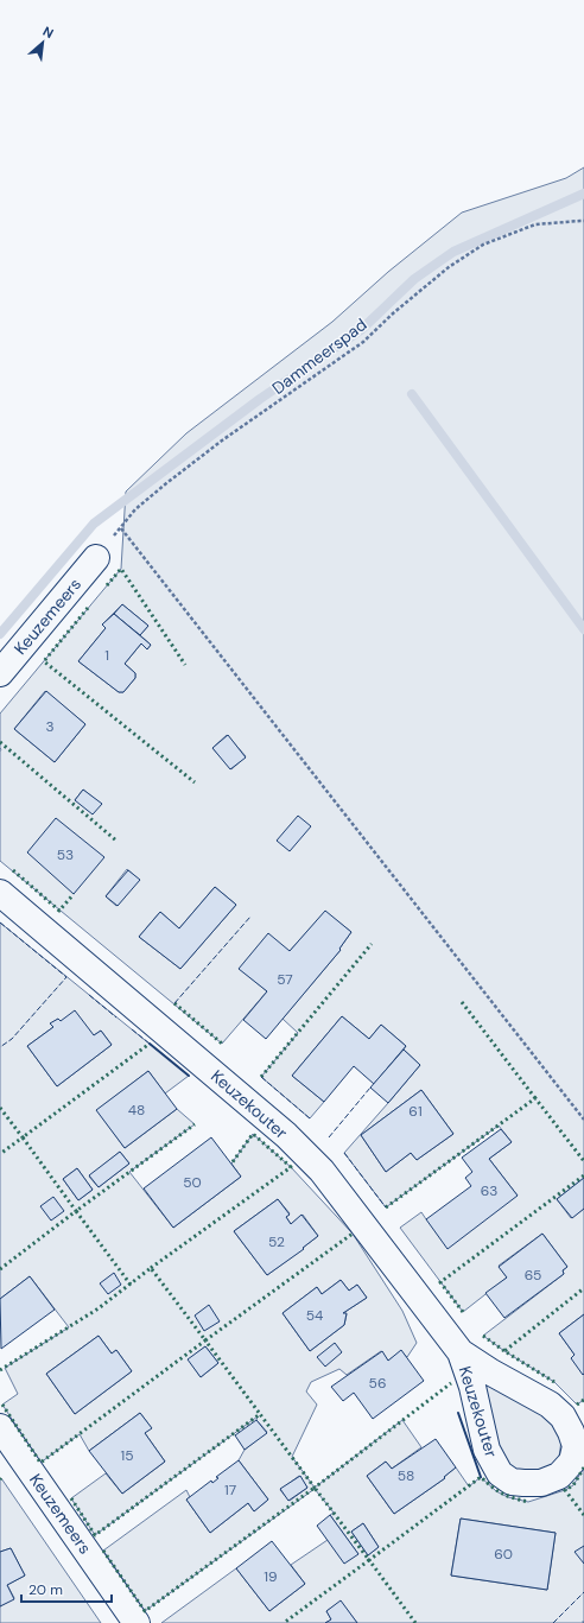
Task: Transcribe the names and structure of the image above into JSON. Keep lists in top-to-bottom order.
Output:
{
  "streets": {
    "street": ["Keuzemeers", "Keuzekouter"],
    "path": ["Dammeerspad"]
  },
  "crossings": [
    ["Dammeerspad", "Keuzemeers"]
  ],
  "house_numbers": [
    "1",
    "3",
    "53",
    "57",
    "48",
    "61",
    "50",
    "63",
    "52",
    "65",
    "54",
    "56",
    "15",
    "58",
    "17",
    "60",
    "19"
  ],
  "scale_bar": "20 m",
  "north": "top right"
}
